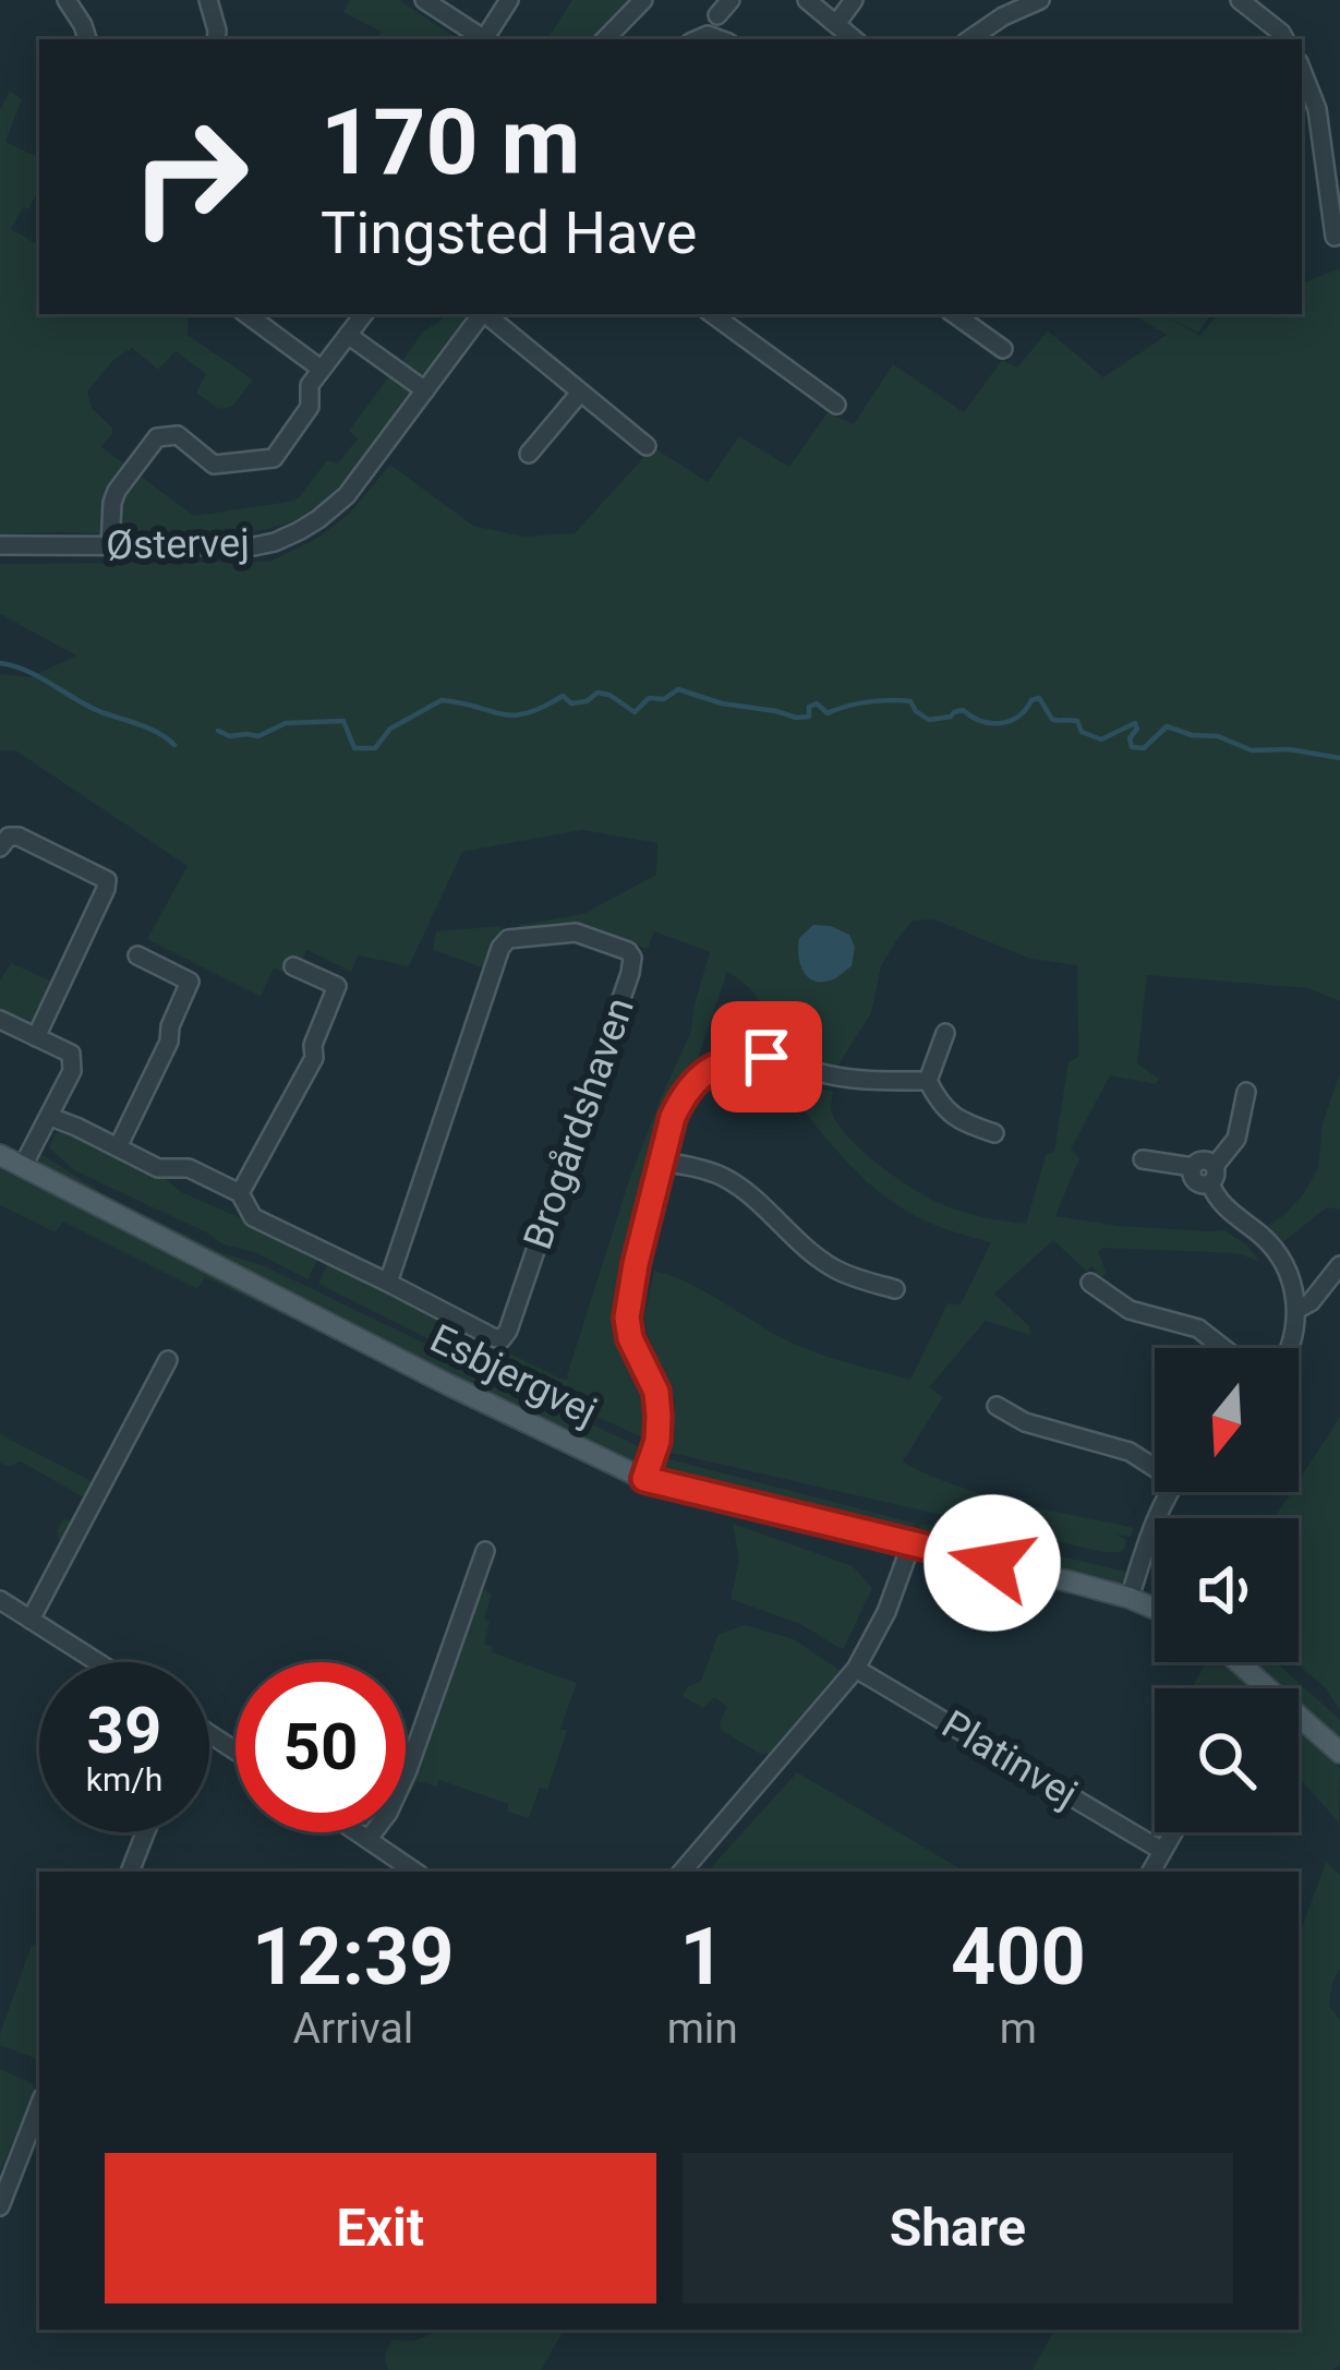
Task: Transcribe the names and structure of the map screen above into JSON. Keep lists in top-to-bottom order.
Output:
{
  "streets": {
    "main road": ["Esbjergvej"],
    "street": ["Østervej", "Brogårdshaven", "Platinvej"]
  },
  "north": "bottom",
  "page": {
    "turn": ["170 m", "Tingsted Have"],
    "speed": "39 km/h",
    "limit": "50",
    "eta": [
      "12:39",
      "Arrival",
      "1",
      "min",
      "400",
      "m"
    ],
    "buttons": ["Exit", "Share"]
  }
}
